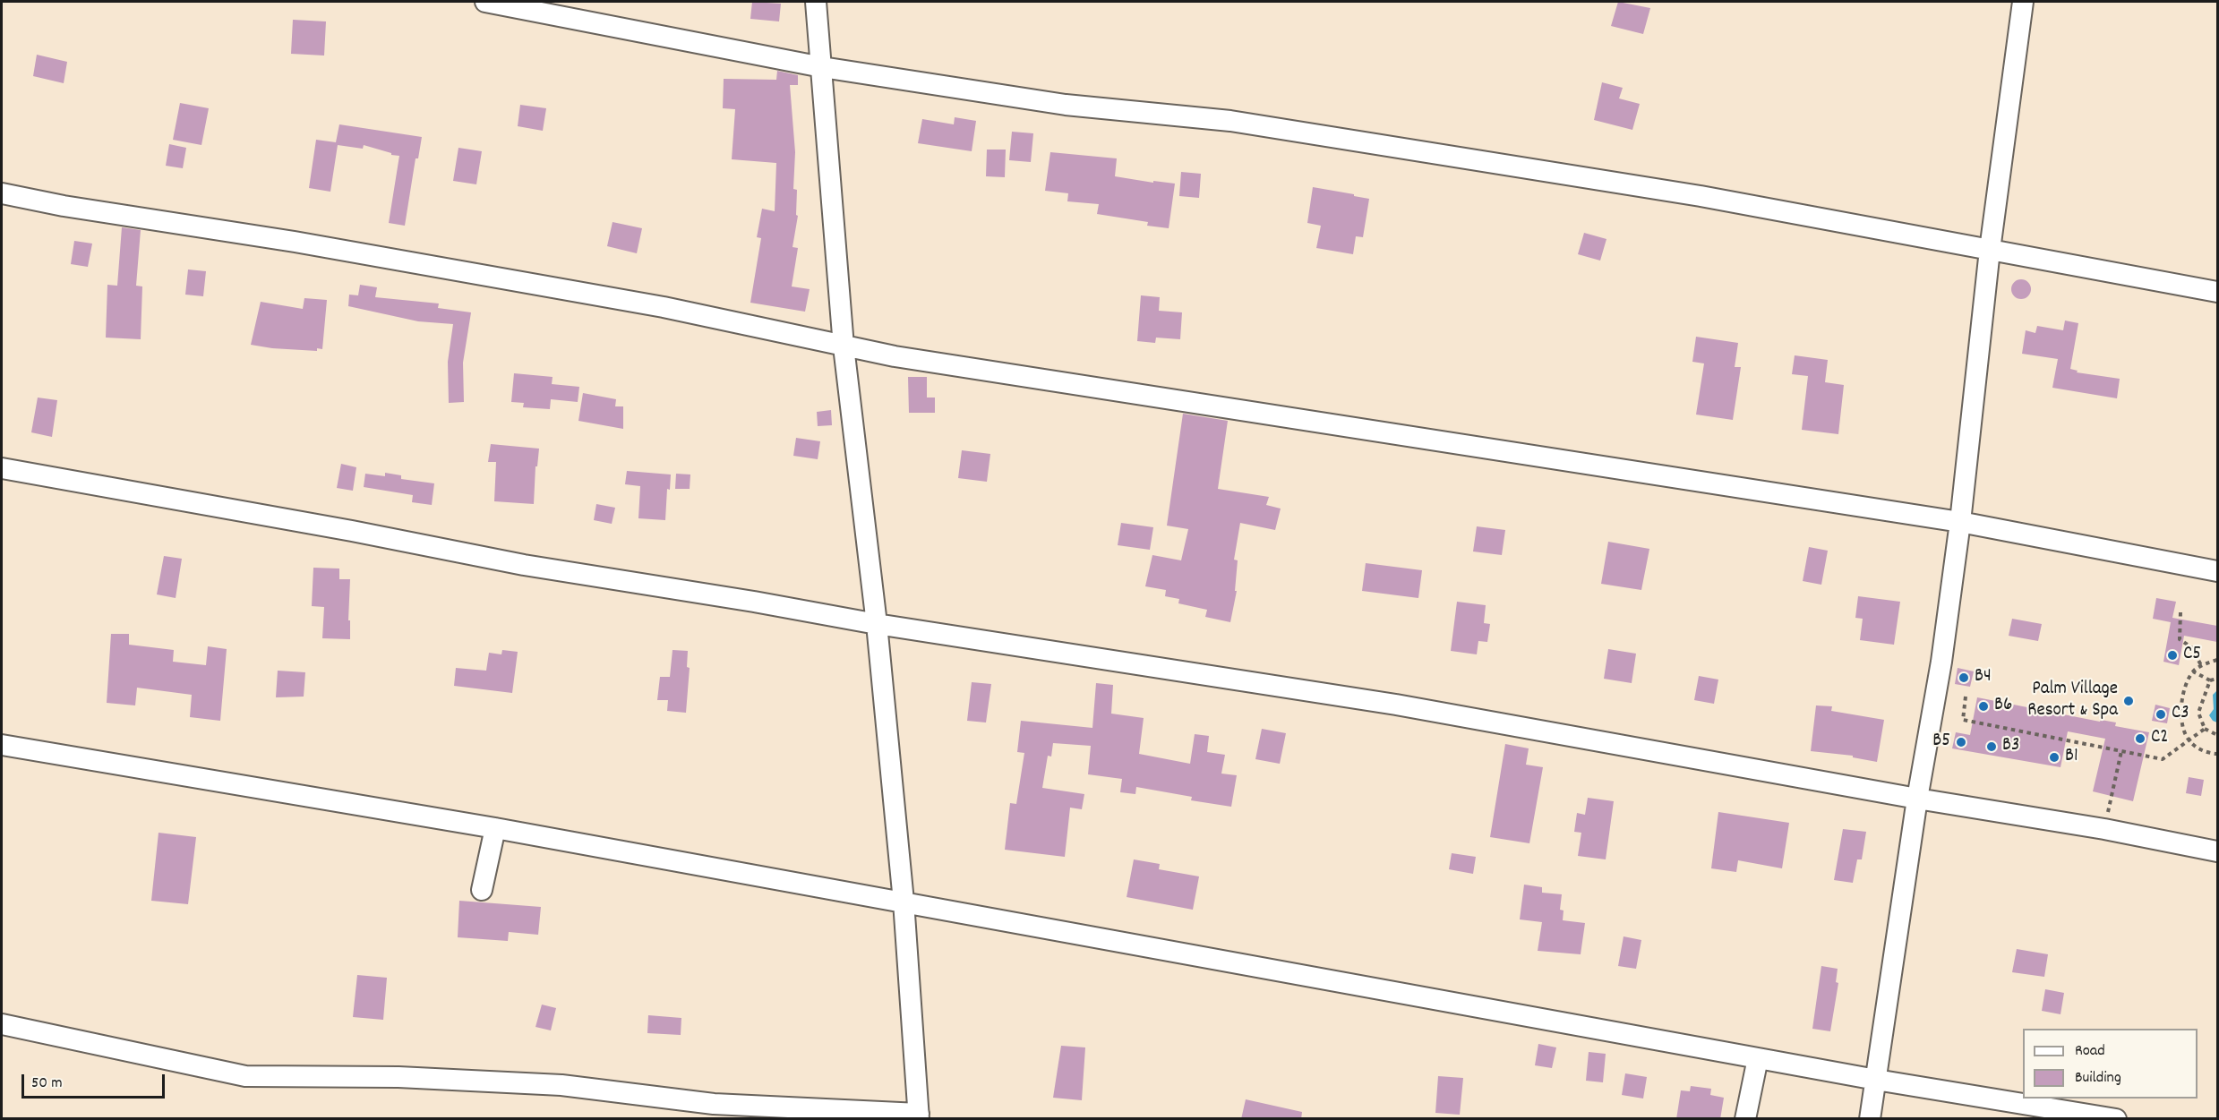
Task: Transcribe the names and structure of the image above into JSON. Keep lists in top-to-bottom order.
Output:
{
  "places": [
    "C5",
    "B4",
    "Palm Village Resort & Spa",
    "B6",
    "C3",
    "C2",
    "B5",
    "B3",
    "B1"
  ],
  "legend": ["Road", "Building"],
  "scale_bar": "50 m"
}
